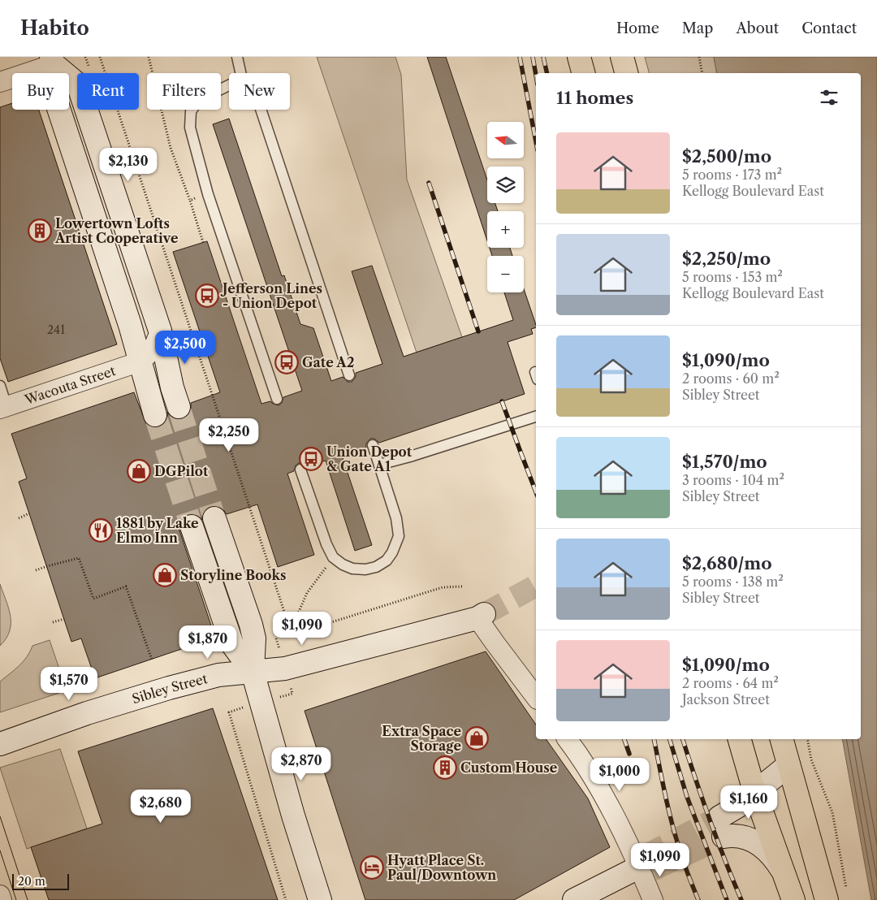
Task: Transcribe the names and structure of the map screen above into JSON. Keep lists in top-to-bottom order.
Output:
{
  "streets": {
    "main road": ["Sibley Street"],
    "street": ["Wacouta Street"]
  },
  "places": {
    "building": ["Lowertown Lofts Artist Cooperative", "Custom House"],
    "bus stop": ["Jefferson Lines - Union Depot", "Gate A2", "Union Depot & Gate A1"],
    "shop": ["DGPilot", "Storyline Books", "Extra Space Storage"],
    "restaurant": ["1881 by Lake Elmo Inn"],
    "hotel": ["Hyatt Place St. Paul/Downtown"]
  },
  "house_numbers": ["241"],
  "scale_bar": "20 m",
  "north": "left",
  "page": {
    "header": "Habito",
    "nav": [
      "Home",
      "Map",
      "About",
      "Contact"
    ],
    "chip": [
      "Buy",
      "Rent",
      "Filters",
      "New"
    ],
    "heading": "11 homes",
    "map_buttons": ["+", "−"],
    "list": [
      {
        "name": "$2,500/mo",
        "note": "5 rooms · 173 m² · Kellogg Boulevard East"
      },
      {
        "name": "$2,250/mo",
        "note": "5 rooms · 153 m² · Kellogg Boulevard East"
      },
      {
        "name": "$1,090/mo",
        "note": "2 rooms · 60 m² · Sibley Street"
      },
      {
        "name": "$1,570/mo",
        "note": "3 rooms · 104 m² · Sibley Street"
      },
      {
        "name": "$2,680/mo",
        "note": "5 rooms · 138 m² · Sibley Street"
      },
      {
        "name": "$1,090/mo",
        "note": "2 rooms · 64 m² · Jackson Street"
      }
    ],
    "price": [
      "$2,130",
      "$2,500",
      "$2,250",
      "$1,090",
      "$1,870",
      "$1,570",
      "$2,870",
      "$1,000",
      "$1,160",
      "$2,680",
      "$1,090"
    ],
    "scale": "20 m"
  }
}
